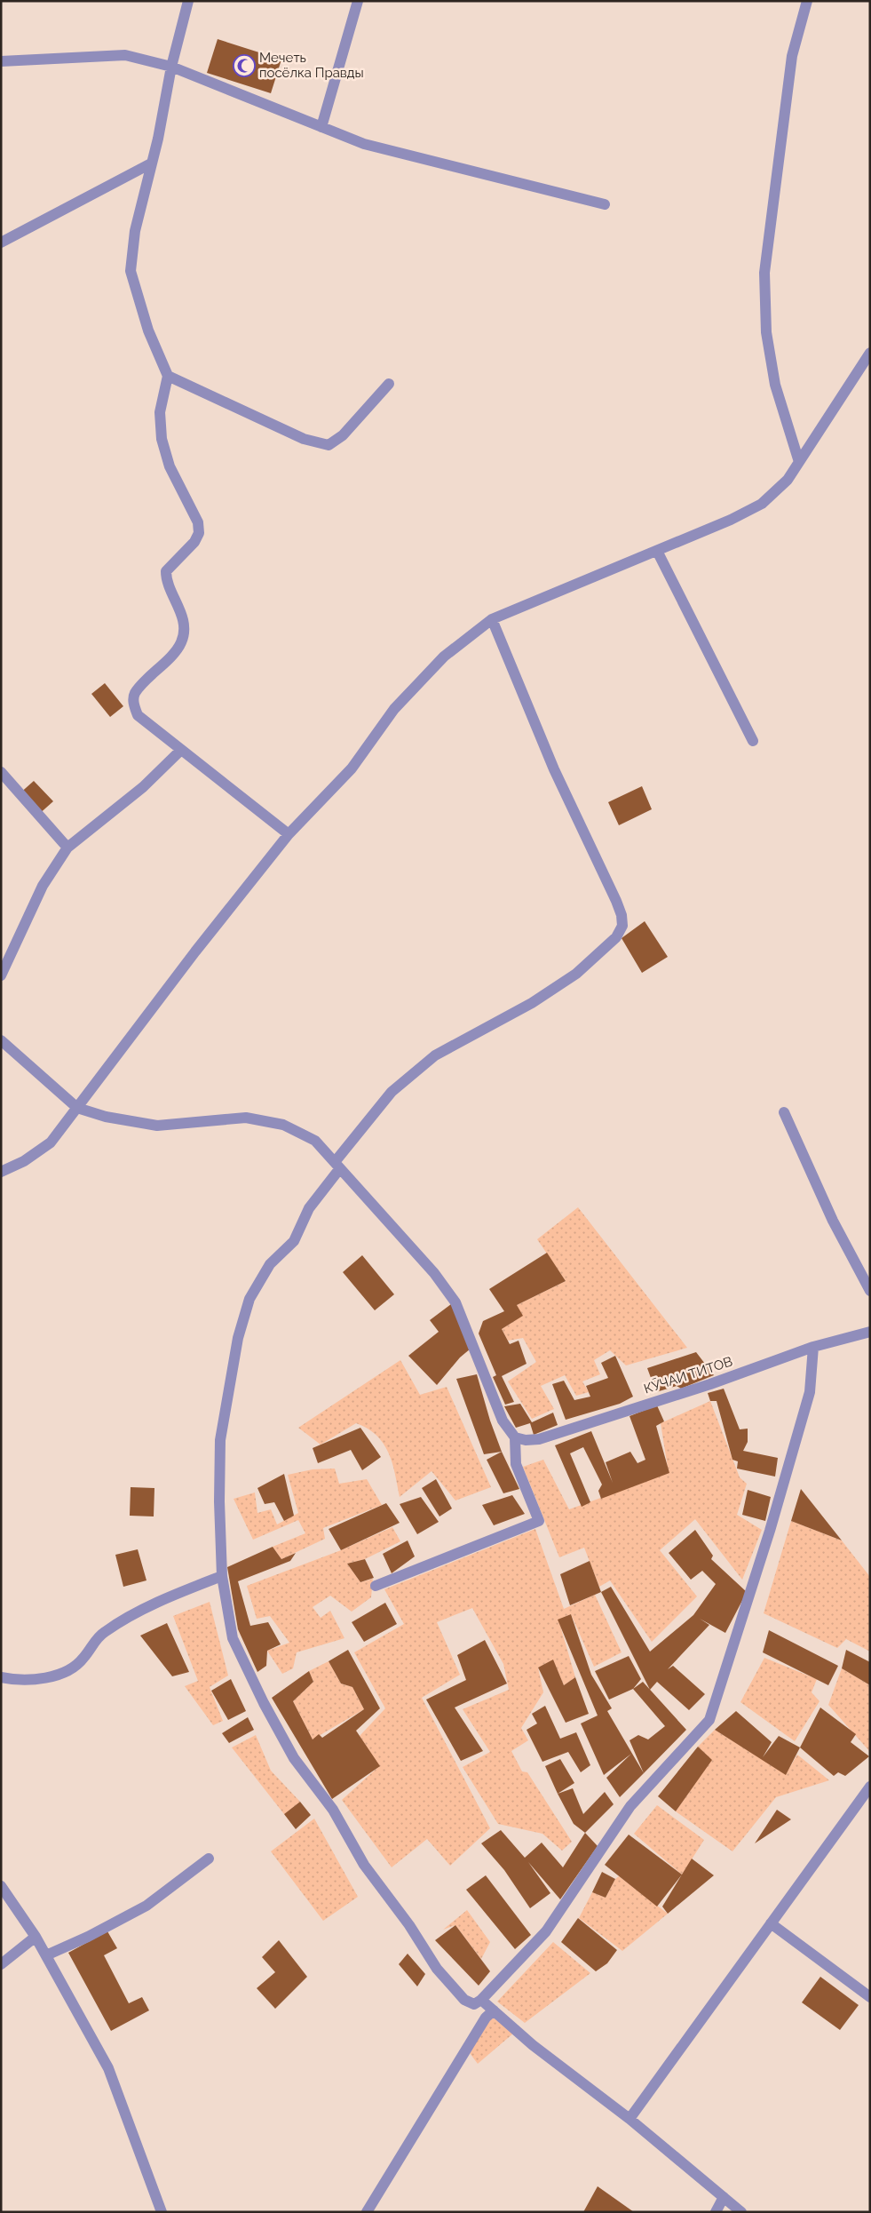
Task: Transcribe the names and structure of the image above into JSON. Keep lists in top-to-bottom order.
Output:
{
  "streets": {
    "street": ["КӮЧАИ ТИТОВ"]
  },
  "places": {
    "mosque": ["Мечеть посёлка Правды"]
  }
}
